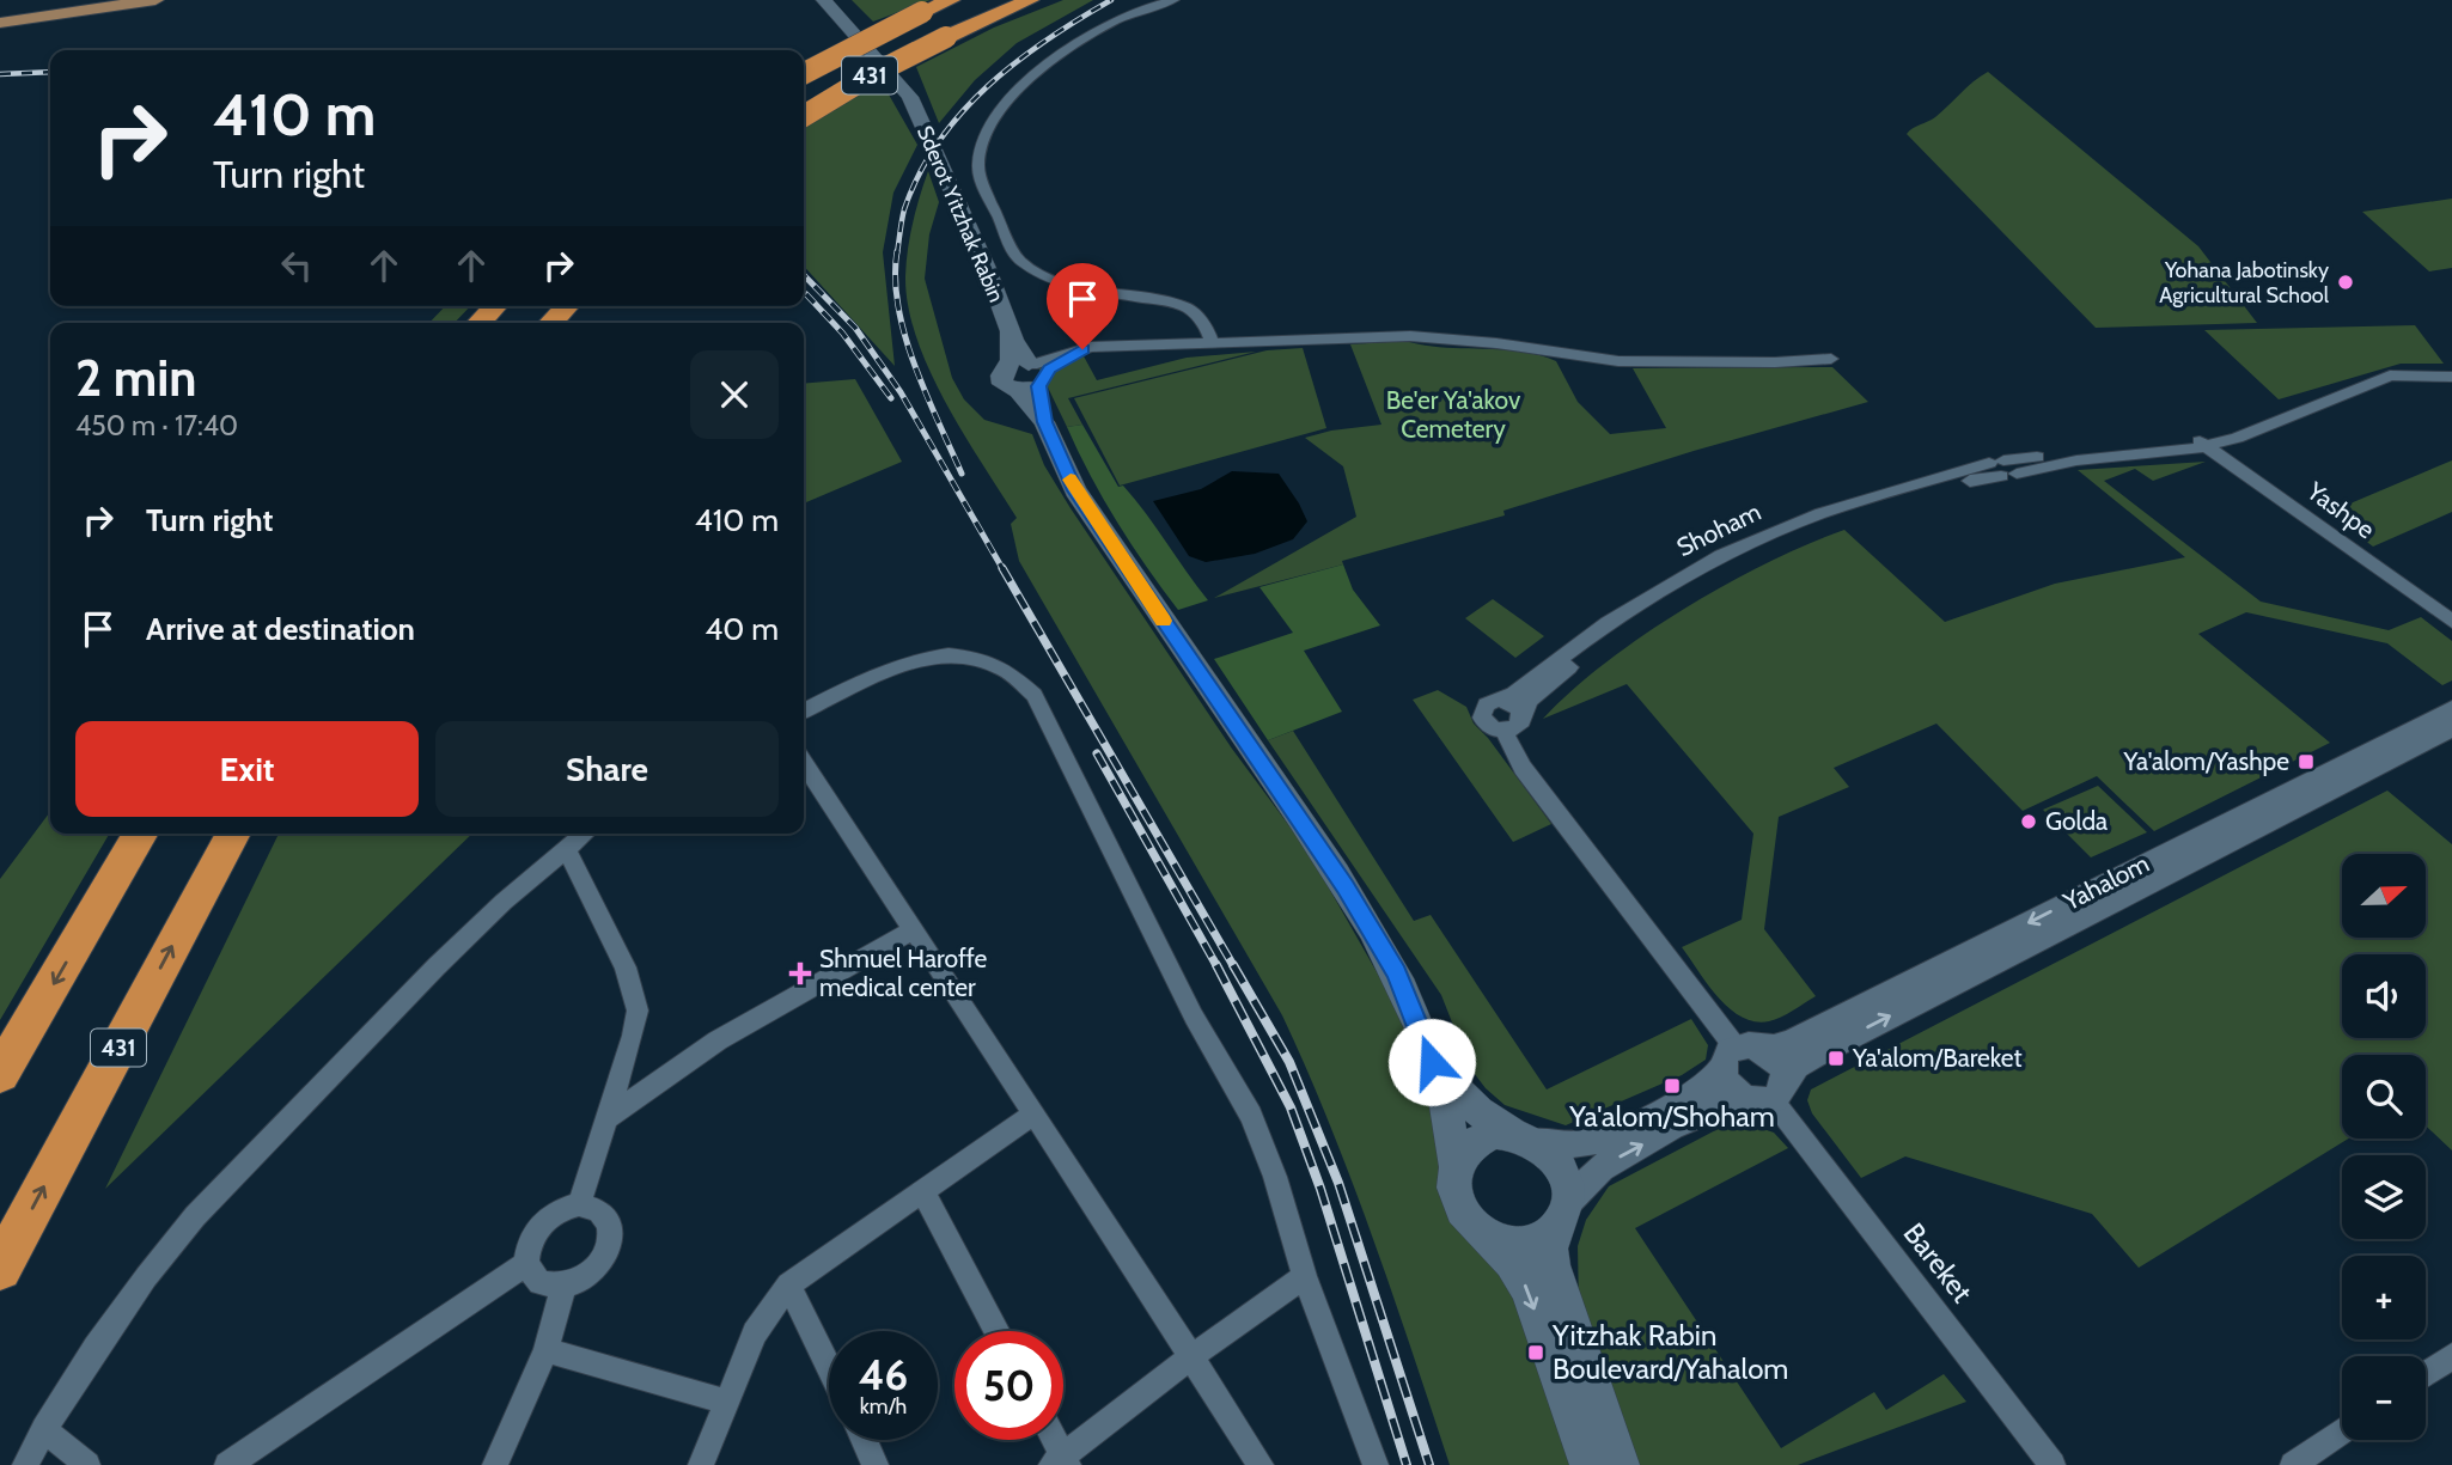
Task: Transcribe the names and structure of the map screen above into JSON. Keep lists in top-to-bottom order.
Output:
{
  "streets": {
    "highway": ["431"],
    "main road": ["Sderot Yitzhak Rabin"],
    "street": [
      "Yashpe",
      "Shoham",
      "Yahalom",
      "Bareket"
    ]
  },
  "crossings": [
    ["Yashpe", "Shoham"],
    ["Yahalom", "Bareket"]
  ],
  "parks": ["Be'er Ya'akov Cemetery"],
  "places": {
    "other": ["Yohana Jabotinsky Agricultural School", "Golda"],
    "transit": [
      "Ya'alom/Yashpe",
      "Ya'alom/Bareket",
      "Ya'alom/Shoham",
      "Yitzhak Rabin Boulevard/Yahalom"
    ],
    "health": ["Shmuel Haroffe medical center"]
  },
  "north": "right",
  "page": {
    "turn": ["410 m", "Turn right"],
    "heading": ["2 min", "450 m · 17:40"],
    "list": [
      {
        "name": "Turn right",
        "value": "410 m"
      },
      {
        "name": "Arrive at destination",
        "value": "40 m"
      }
    ],
    "buttons": ["Exit", "Share"],
    "map_buttons": ["+", "−"],
    "speed": "46 km/h",
    "limit": "50"
  }
}
